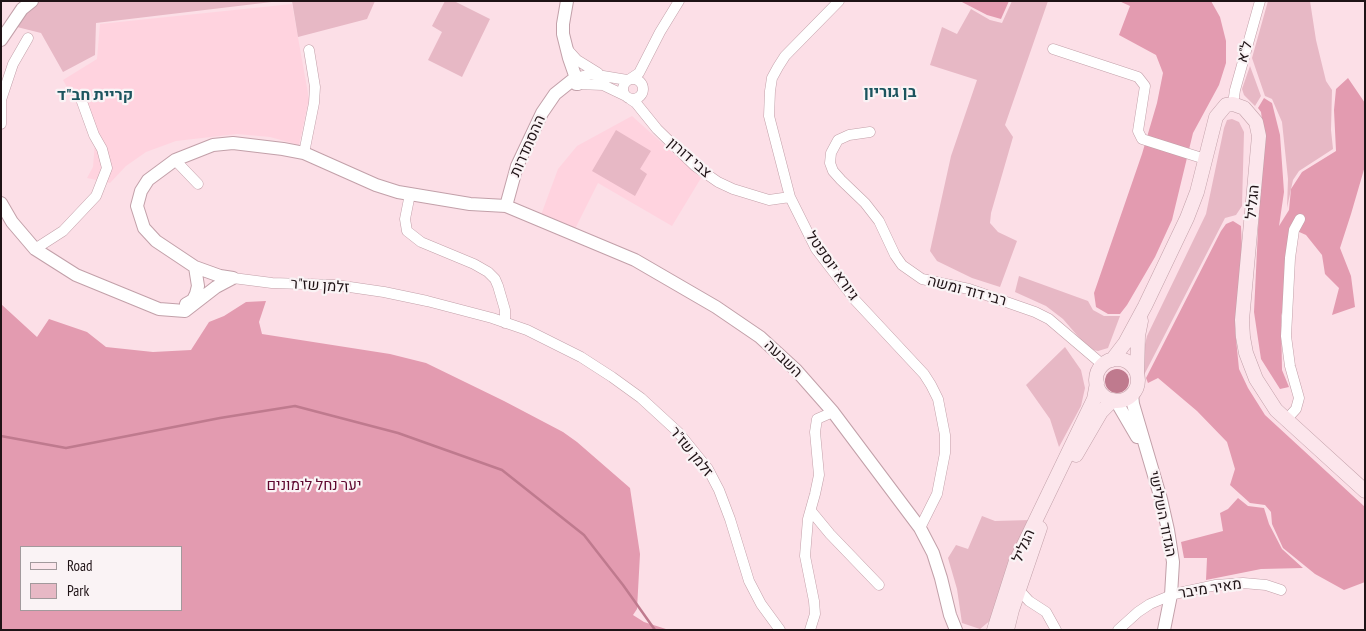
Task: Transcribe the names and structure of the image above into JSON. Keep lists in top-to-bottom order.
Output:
{
  "streets": {
    "main road": ["הגליל"],
    "street": [
      "ל\"א",
      "ההסתדרות",
      "צבי דורון",
      "גיורא יוספטל",
      "זלמן שז\"ר",
      "רבי דוד ומשה",
      "השבעה",
      "הגדוד השלישי",
      "מאיר מיבר"
    ]
  },
  "crossings": [
    ["ל\"א", "הגליל"],
    ["ההסתדרות", "זלמן שז\"ר"],
    ["ההסתדרות", "השבעה"],
    ["צבי דורון", "גיורא יוספטל"],
    ["הגליל", "רבי דוד ומשה"],
    ["הגליל", "הגדוד השלישי"],
    ["גיורא יוספטל", "השבעה"],
    ["זלמן שז\"ר", "השבעה"],
    ["רבי דוד ומשה", "הגדוד השלישי"],
    ["הגדוד השלישי", "מאיר מיבר"]
  ],
  "districts": ["בן גוריון", "קריית חב\"ד"],
  "parks": ["יער נחל לימונים"],
  "legend": ["Road", "Park"]
}
